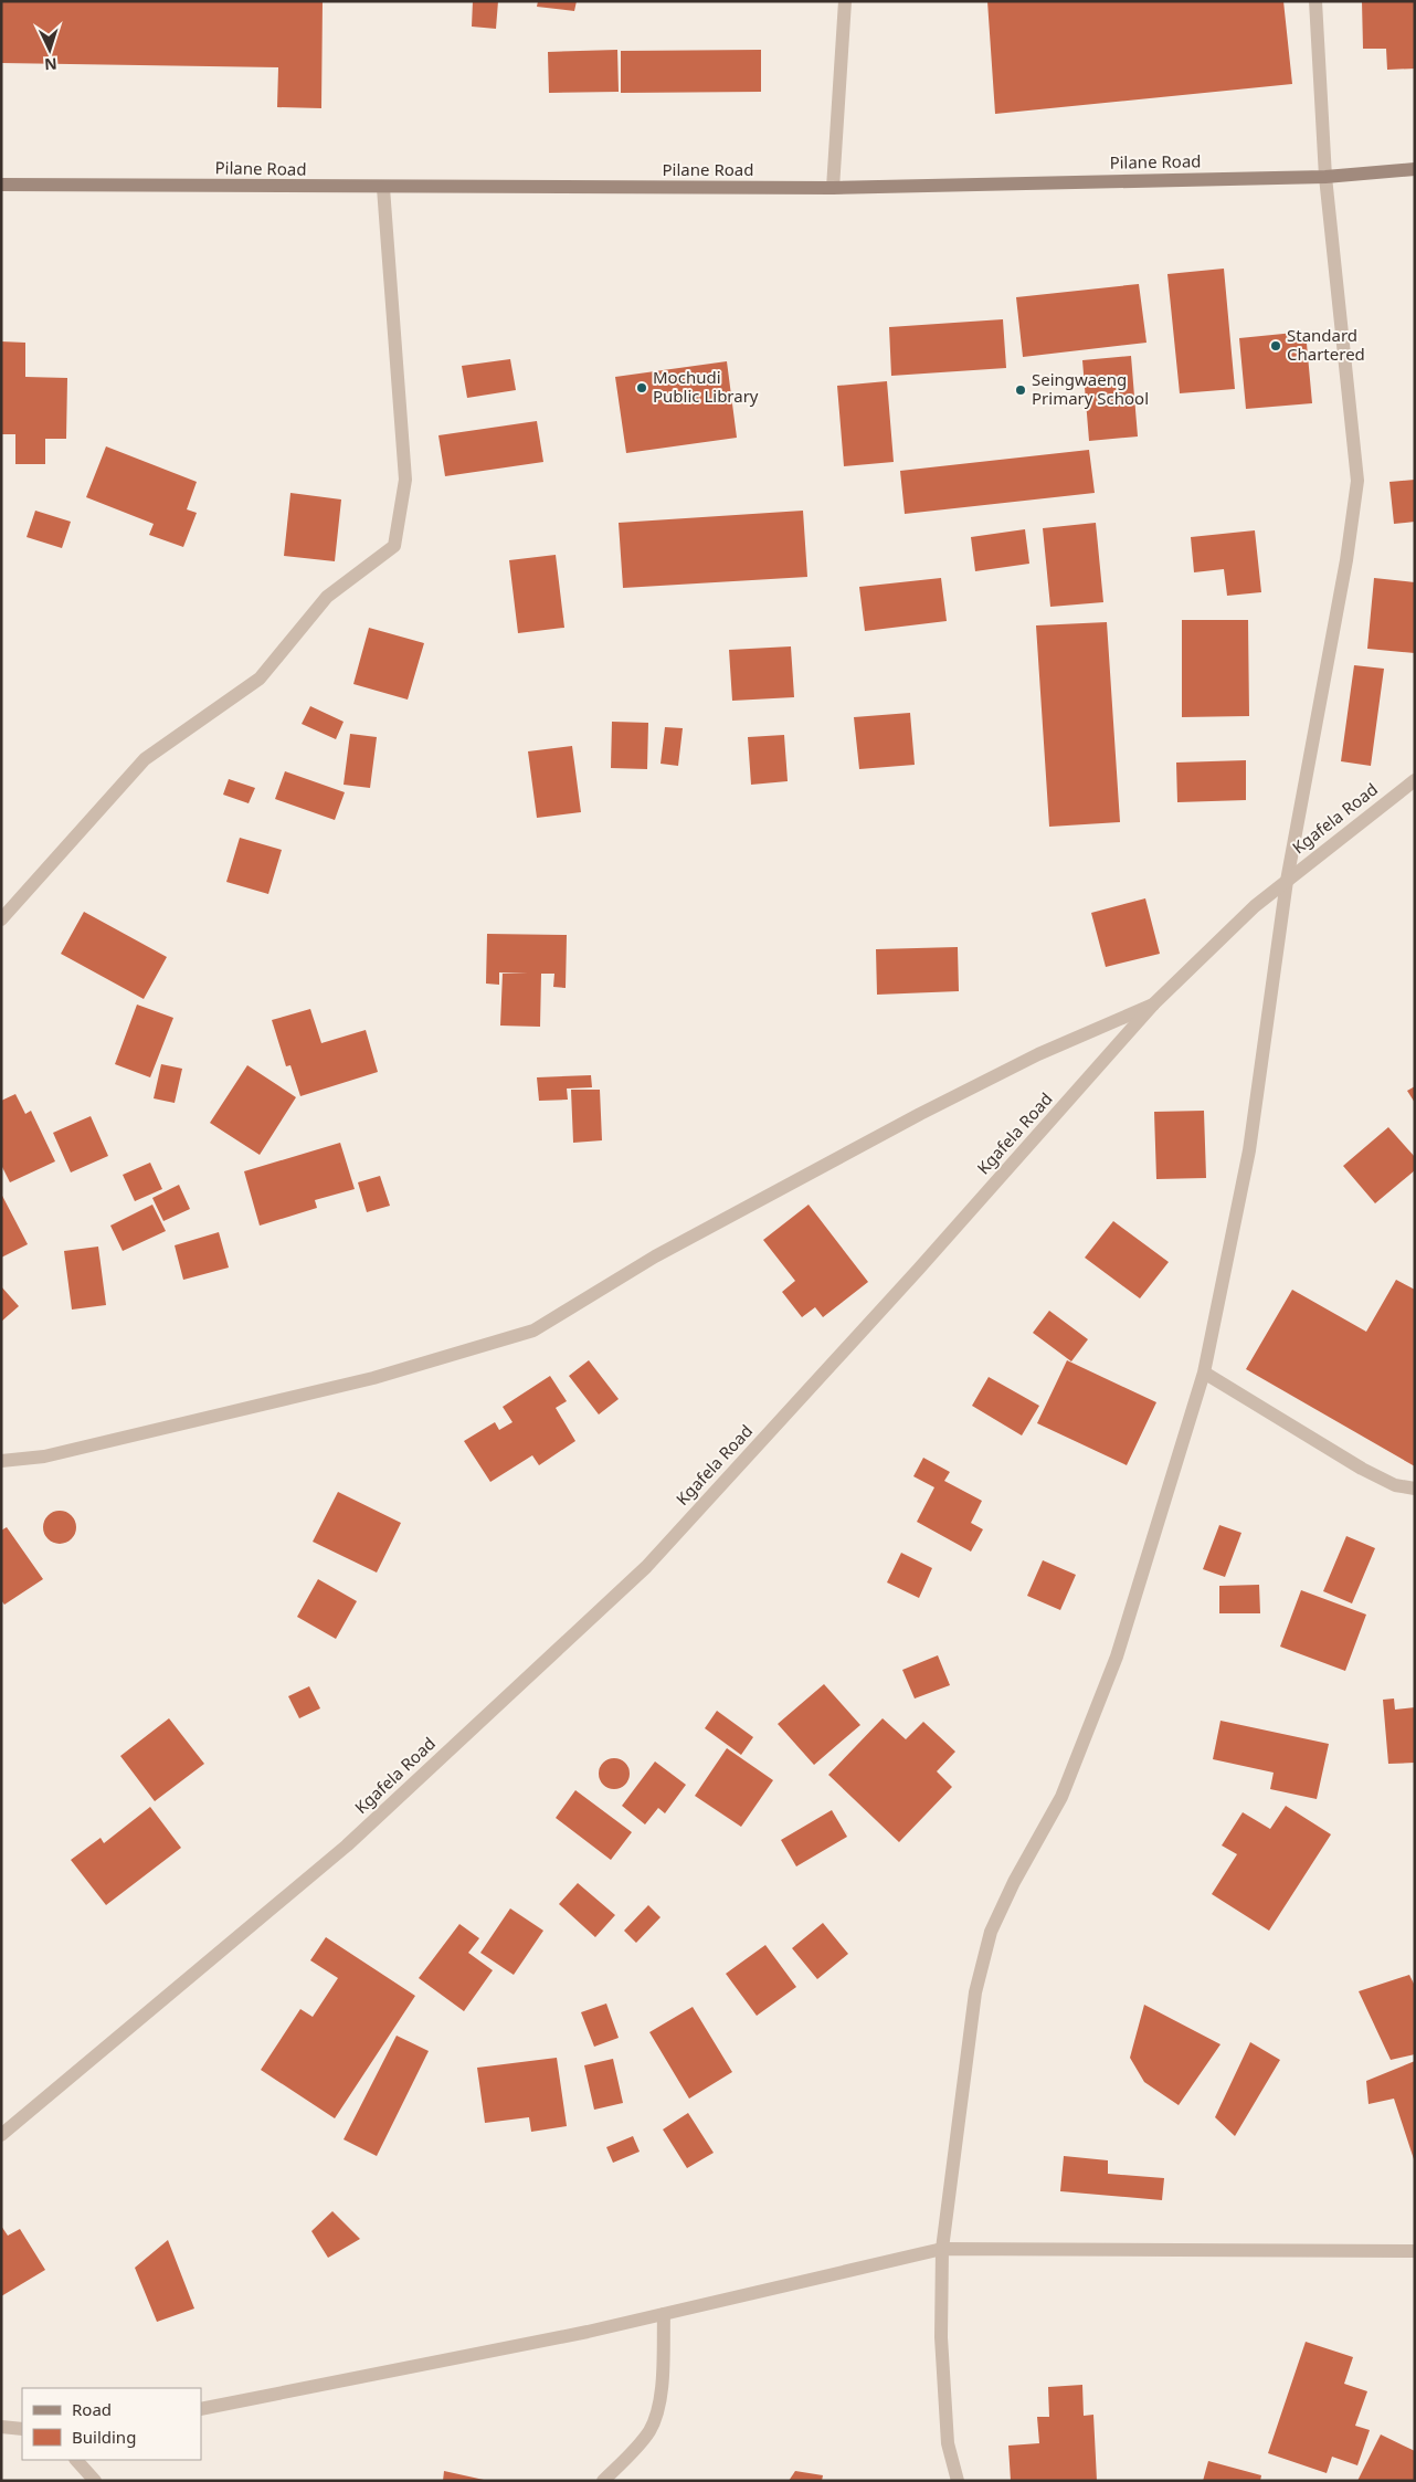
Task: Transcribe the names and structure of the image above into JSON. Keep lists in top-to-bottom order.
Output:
{
  "streets": {
    "main road": ["Pilane Road"],
    "street": ["Kgafela Road"]
  },
  "places": ["Standard Chartered", "Mochudi Public Library", "Seingwaeng Primary School"],
  "legend": ["Road", "Building"],
  "north": "bottom"
}
